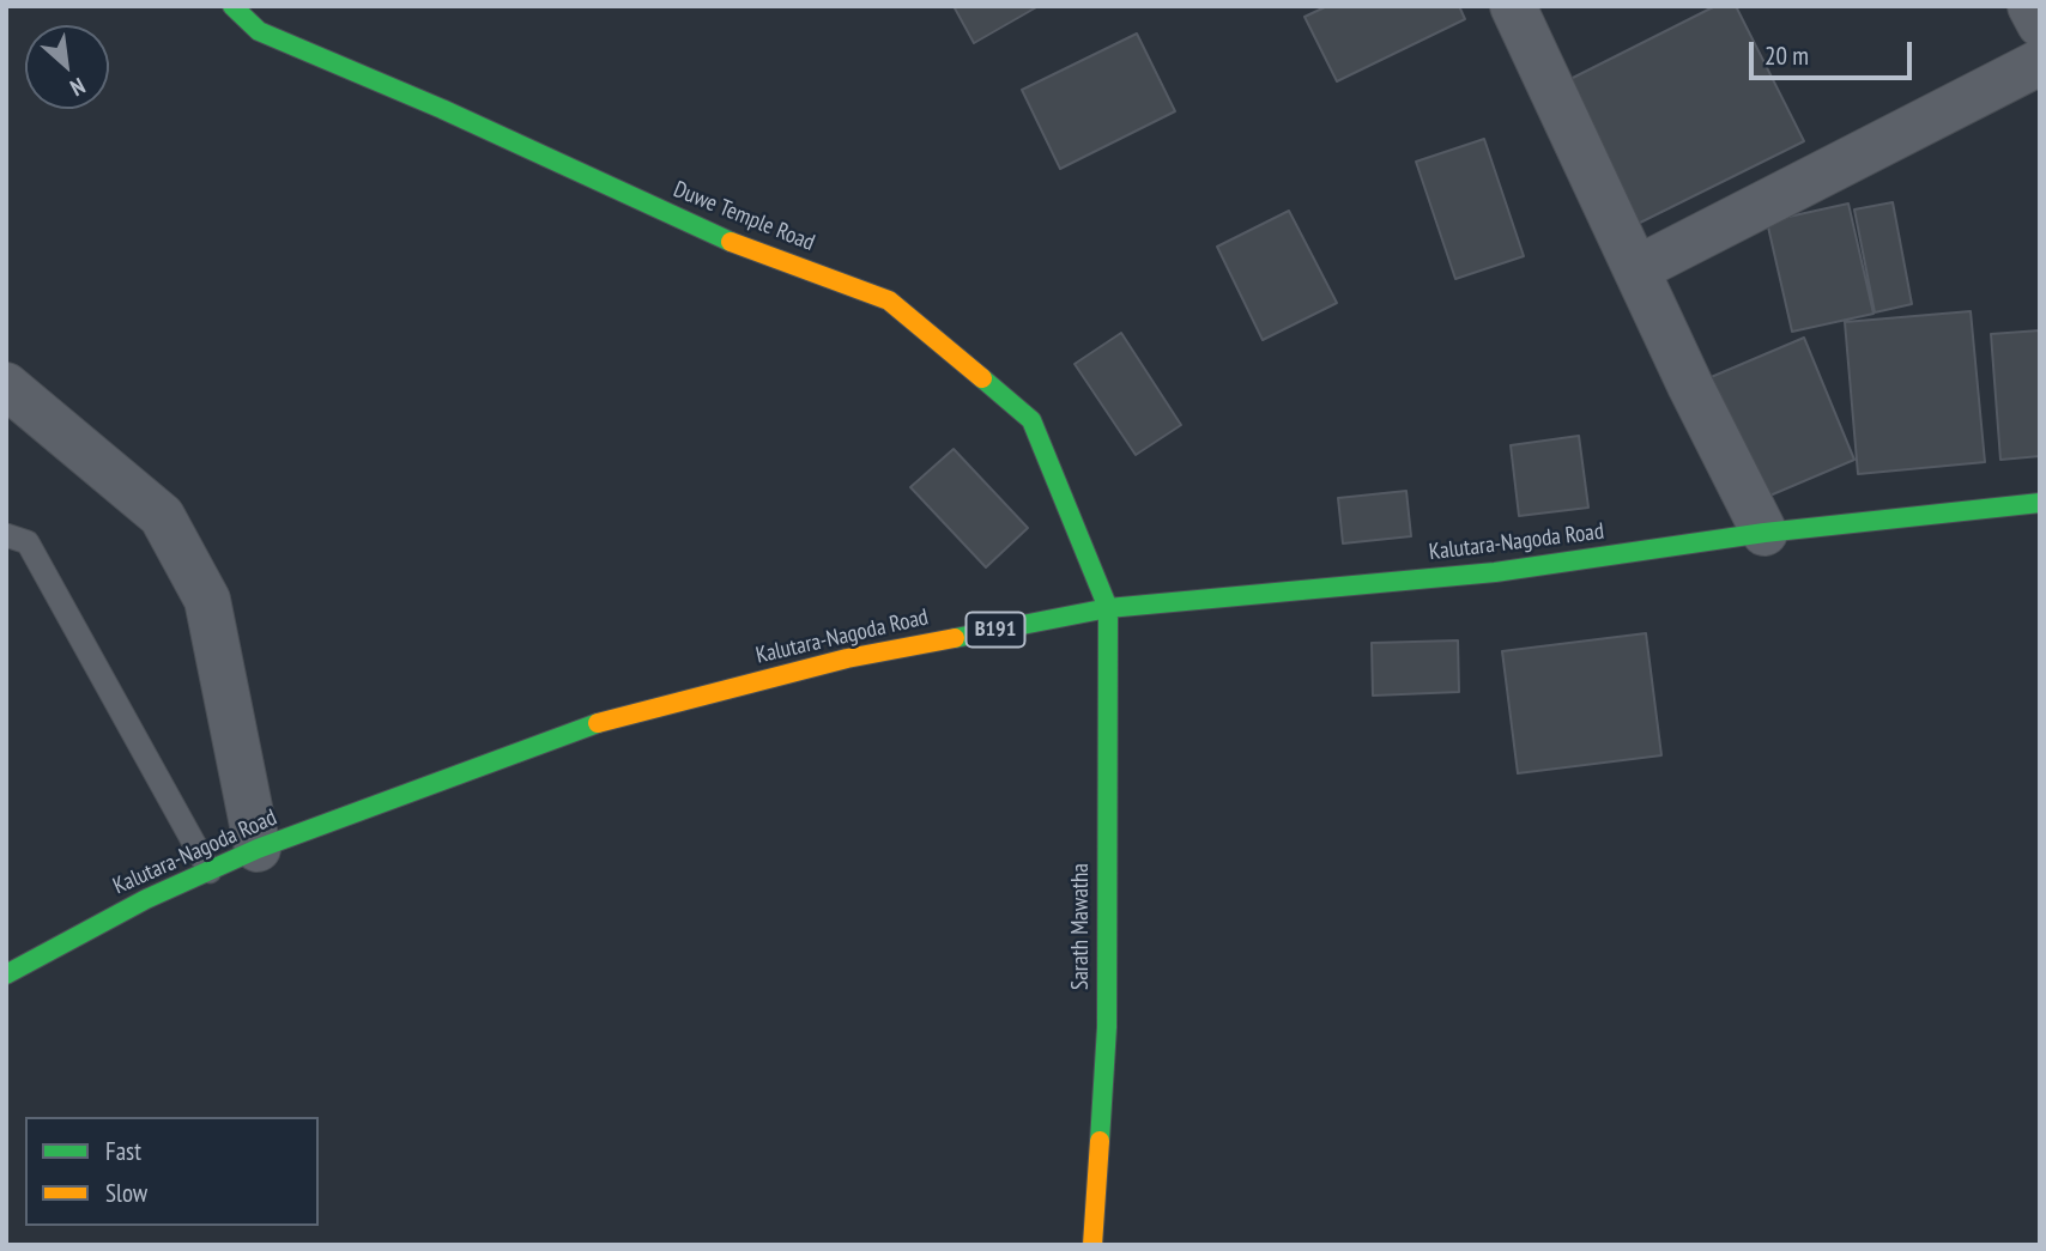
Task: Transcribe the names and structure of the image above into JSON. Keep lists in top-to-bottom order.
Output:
{
  "streets": {
    "main road": [
      "Duwe Temple Road",
      "Kalutara-Nagoda Road",
      "B191",
      "Sarath Mawatha"
    ]
  },
  "crossings": [
    ["Duwe Temple Road", "Kalutara-Nagoda Road"],
    ["Duwe Temple Road", "Sarath Mawatha"],
    ["Kalutara-Nagoda Road", "Sarath Mawatha"]
  ],
  "legend": ["Fast", "Slow"],
  "scale_bar": "20 m",
  "north": "bottom right"
}
